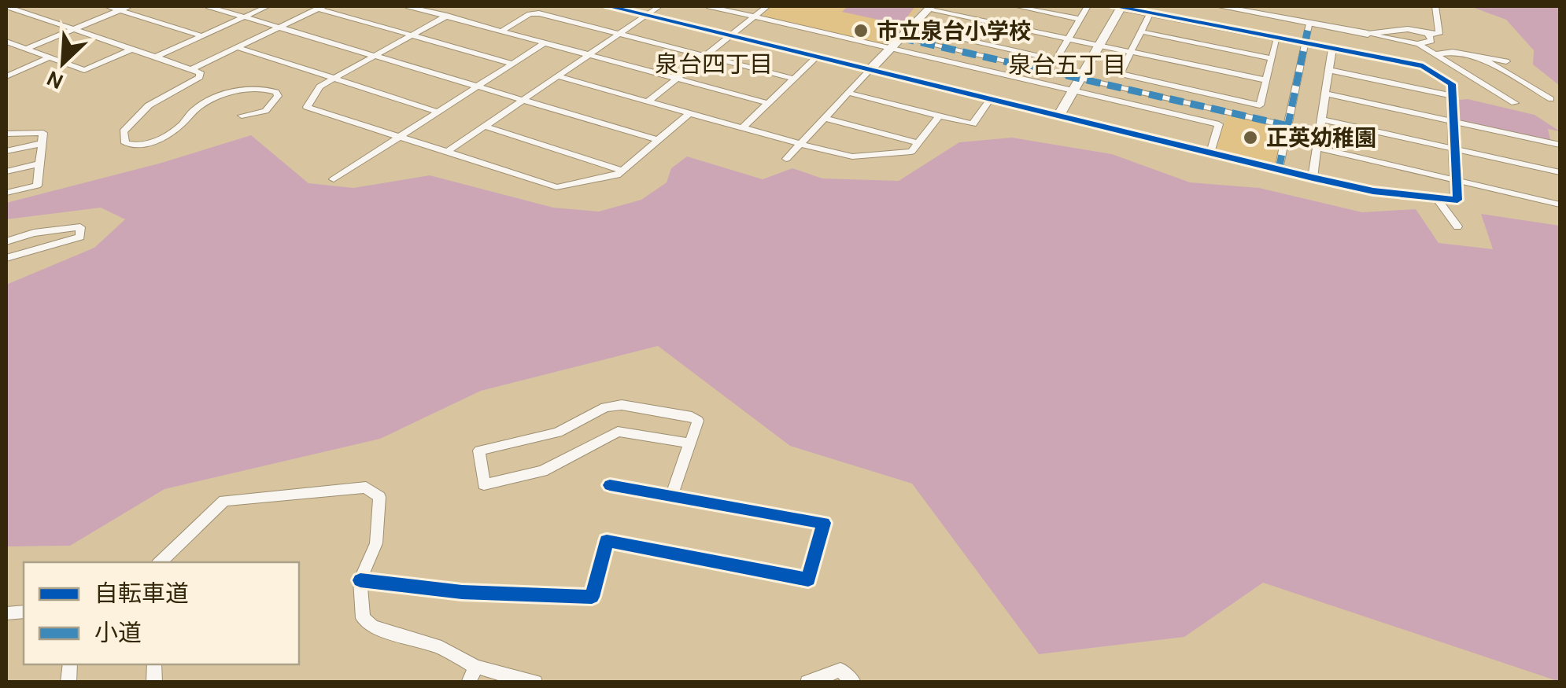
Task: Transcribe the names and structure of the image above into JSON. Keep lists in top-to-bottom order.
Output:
{
  "districts": ["泉台四丁目", "泉台五丁目"],
  "places": ["市立泉台小学校", "正英幼稚園"],
  "legend": ["自転車道", "小道"],
  "north": "bottom left"
}
